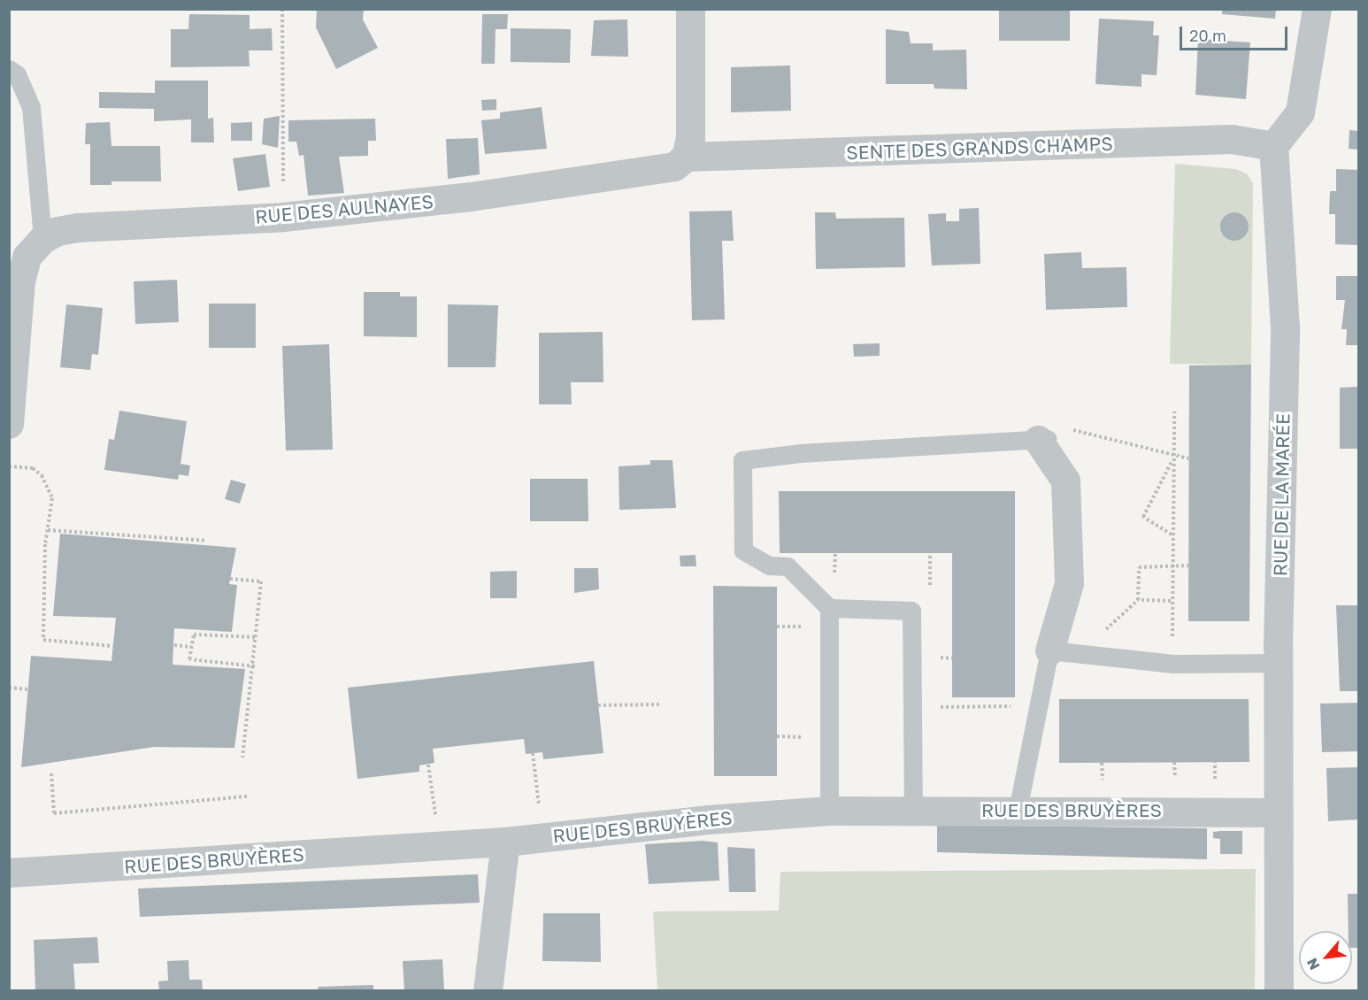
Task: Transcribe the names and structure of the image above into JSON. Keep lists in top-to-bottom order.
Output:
{
  "streets": {
    "street": [
      "SENTE DES GRANDS CHAMPS",
      "RUE DES AULNAYES",
      "RUE DE LA MARÉE",
      "RUE DES BRUYÈRES"
    ]
  },
  "crossings": [
    ["SENTE DES GRANDS CHAMPS", "RUE DES AULNAYES"],
    ["SENTE DES GRANDS CHAMPS", "RUE DE LA MARÉE"],
    ["RUE DE LA MARÉE", "RUE DES BRUYÈRES"]
  ],
  "scale_bar": "20 m",
  "north": "bottom left"
}
